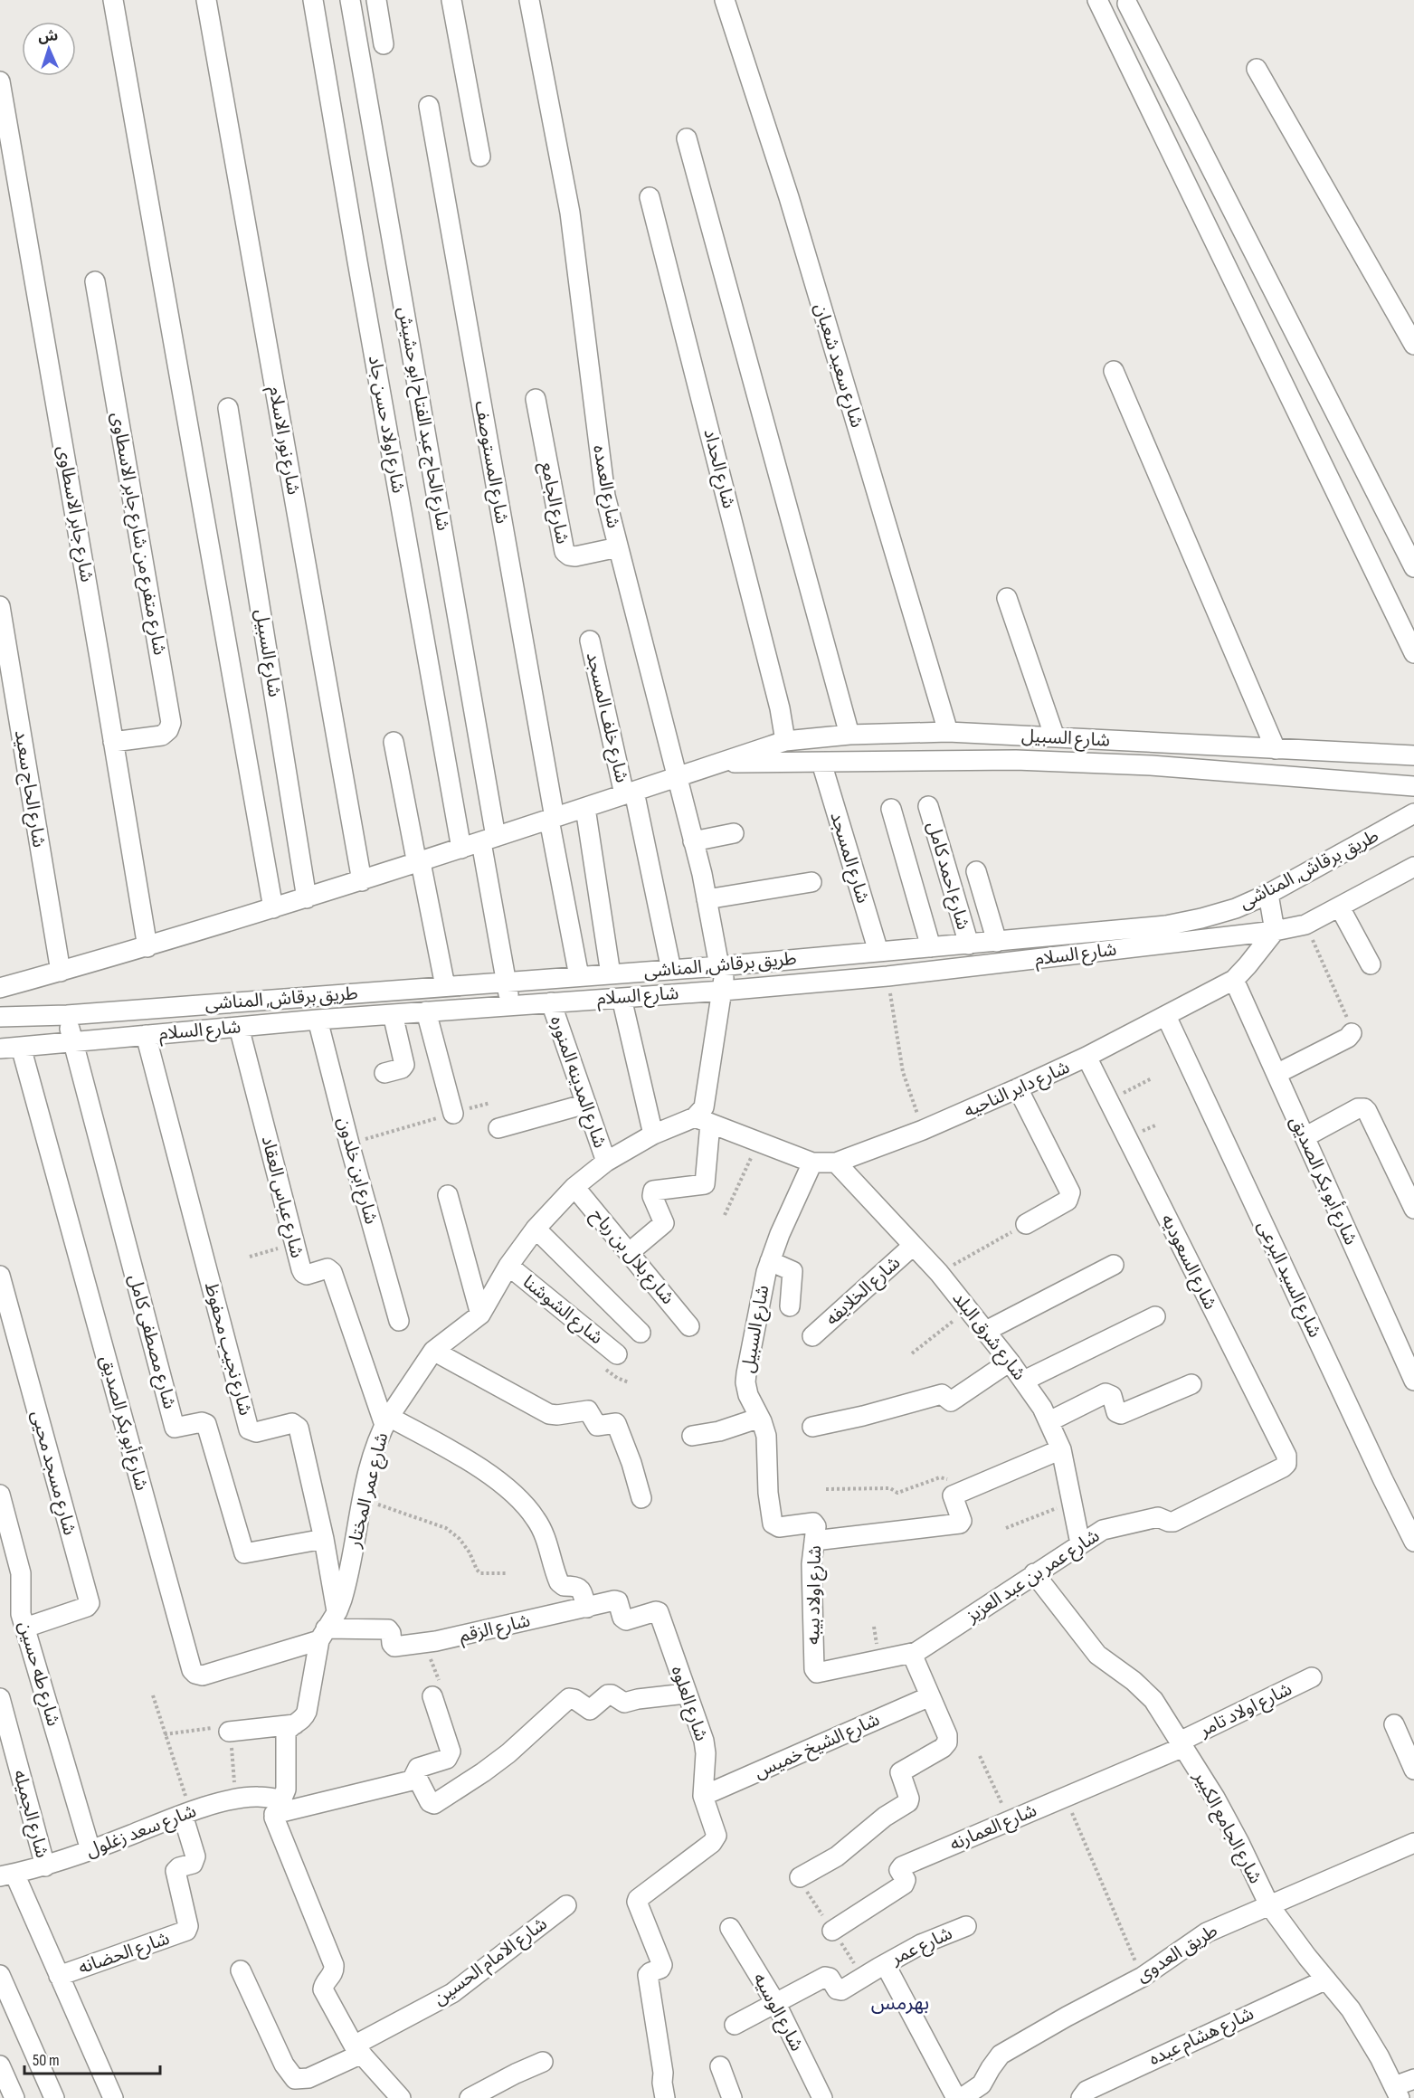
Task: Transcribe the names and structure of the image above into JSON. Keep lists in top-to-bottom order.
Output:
{
  "streets": {
    "street": [
      "شارع سعيد شعبان",
      "شارع الحاج عبد الفتاح ابو حشيش",
      "شارع اولاد حسن جاد",
      "شارع نور الاسلام",
      "شارع المستوصف",
      "شارع الحداد",
      "شارع العمده",
      "شارع الجامع",
      "شارع جابر الاسطاوى",
      "شارع متفرع من شارع جابر الاسطاوى",
      "شارع السبيل",
      "شارع خلف المسجد",
      "شارع الحاج سعيد",
      "شارع المسجد",
      "طريق برقاش, المناشى",
      "شارع احمد كامل",
      "شارع السلام",
      "شارع المدينه المنوره",
      "شارع داير الناحيه",
      "شارع ابن خلدون",
      "شارع أبو بكر الصديق",
      "شارع عباس العقاد",
      "شارع بلال بن رباح",
      "شارع السعوديه",
      "شارع السيد البرعى",
      "شارع الخلايفه",
      "شارع الشوشنا",
      "شارع شرق البلد",
      "شارع مصطفى كامل",
      "شارع نجيب محفوظ",
      "شارع مسجد محيى",
      "شارع عمر المختار",
      "شارع عمر بن عبد العزيز",
      "شارع اولاد بيبه",
      "شارع الزقم",
      "شارع طه حسين",
      "شارع العلوه",
      "شارع اولاد تامر",
      "شارع الشيخ خميس",
      "شارع الجميله",
      "شارع العمارنه",
      "شارع الجامع الكبير",
      "شارع سعد زغلول",
      "شارع عمر",
      "شارع الحضانه",
      "طريق العدوى",
      "شارع الامام الحسين",
      "شارع الوسيه",
      "شارع هشام عبده"
    ]
  },
  "crossings": [
    ["شارع سعيد شعبان", "شارع السبيل"],
    ["شارع الحاج عبد الفتاح ابو حشيش", "شارع السبيل"],
    ["شارع الحاج عبد الفتاح ابو حشيش", "طريق برقاش, المناشى"],
    ["شارع الحاج عبد الفتاح ابو حشيش", "شارع السلام"],
    ["شارع اولاد حسن جاد", "شارع السبيل"],
    ["شارع نور الاسلام", "شارع السبيل"],
    ["شارع المستوصف", "شارع السبيل"],
    ["شارع المستوصف", "طريق برقاش, المناشى"],
    ["شارع الحداد", "شارع السبيل"],
    ["شارع العمده", "شارع الجامع"],
    ["شارع العمده", "شارع السبيل"],
    ["شارع العمده", "طريق برقاش, المناشى"],
    ["شارع جابر الاسطاوى", "شارع متفرع من شارع جابر الاسطاوى"],
    ["شارع جابر الاسطاوى", "شارع السبيل"],
    ["شارع السبيل", "شارع خلف المسجد"],
    ["شارع السبيل", "شارع الحاج سعيد"],
    ["شارع السبيل", "شارع المسجد"],
    ["شارع السبيل", "شارع داير الناحيه"],
    ["شارع السبيل", "شارع اولاد بيبه"],
    ["شارع خلف المسجد", "طريق برقاش, المناشى"],
    ["شارع المسجد", "طريق برقاش, المناشى"],
    ["طريق برقاش, المناشى", "شارع احمد كامل"],
    ["طريق برقاش, المناشى", "شارع مصطفى كامل"],
    ["شارع السلام", "شارع المدينه المنوره"],
    ["شارع السلام", "شارع داير الناحيه"],
    ["شارع السلام", "شارع ابن خلدون"],
    ["شارع السلام", "شارع أبو بكر الصديق"],
    ["شارع السلام", "شارع عباس العقاد"],
    ["شارع السلام", "شارع مصطفى كامل"],
    ["شارع السلام", "شارع نجيب محفوظ"],
    ["شارع المدينه المنوره", "شارع عمر المختار"],
    ["شارع داير الناحيه", "شارع أبو بكر الصديق"],
    ["شارع داير الناحيه", "شارع السعوديه"],
    ["شارع داير الناحيه", "شارع السيد البرعى"],
    ["شارع داير الناحيه", "شارع شرق البلد"],
    ["شارع داير الناحيه", "شارع عمر المختار"],
    ["شارع أبو بكر الصديق", "شارع عمر المختار"],
    ["شارع أبو بكر الصديق", "شارع الزقم"],
    ["شارع عباس العقاد", "شارع عمر المختار"],
    ["شارع بلال بن رباح", "شارع عمر المختار"],
    ["شارع السعوديه", "شارع عمر بن عبد العزيز"],
    ["شارع الخلايفه", "شارع شرق البلد"],
    ["شارع الشوشنا", "شارع عمر المختار"],
    ["شارع شرق البلد", "شارع عمر بن عبد العزيز"],
    ["شارع مصطفى كامل", "شارع نجيب محفوظ"],
    ["شارع نجيب محفوظ", "شارع عمر المختار"],
    ["شارع مسجد محيى", "شارع طه حسين"],
    ["شارع عمر المختار", "شارع الزقم"],
    ["شارع عمر المختار", "شارع سعد زغلول"],
    ["شارع عمر المختار", "شارع الامام الحسين"],
    ["شارع عمر بن عبد العزيز", "شارع اولاد بيبه"],
    ["شارع عمر بن عبد العزيز", "شارع الجامع الكبير"],
    ["شارع الزقم", "شارع العلوه"],
    ["شارع طه حسين", "شارع سعد زغلول"],
    ["شارع العلوه", "شارع الشيخ خميس"],
    ["شارع اولاد تامر", "شارع العمارنه"],
    ["شارع اولاد تامر", "شارع الجامع الكبير"],
    ["شارع الجميله", "شارع سعد زغلول"],
    ["شارع العمارنه", "شارع الجامع الكبير"],
    ["شارع الجامع الكبير", "طريق العدوى"],
    ["شارع الجامع الكبير", "شارع هشام عبده"],
    ["شارع سعد زغلول", "شارع الحضانه"],
    ["شارع عمر", "شارع الوسيه"]
  ],
  "districts": ["بهرمس"],
  "scale_bar": "50 m",
  "north": "top"
}
